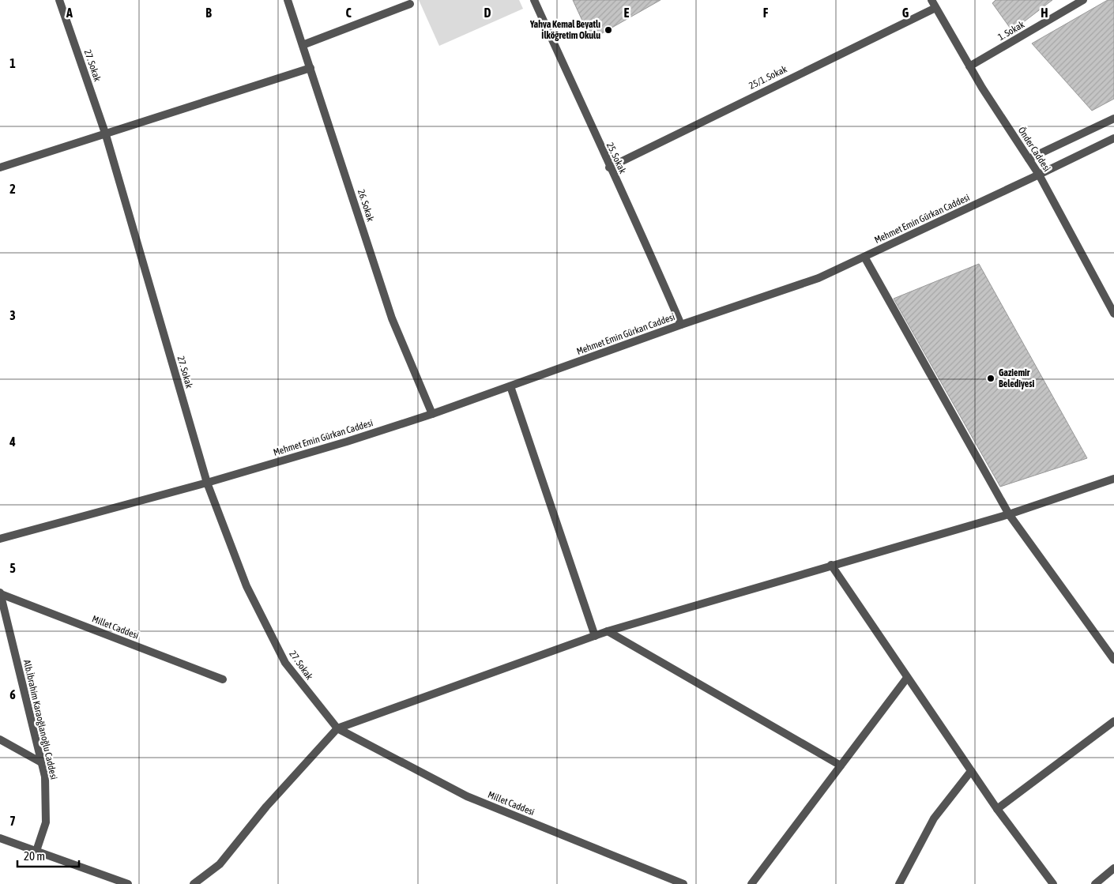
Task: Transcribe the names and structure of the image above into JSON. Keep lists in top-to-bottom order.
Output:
{
  "streets": {
    "street": [
      "1. Sokak",
      "27. Sokak",
      "25/1. Sokak",
      "Önder Caddesi",
      "25. Sokak",
      "26. Sokak",
      "Mehmet Emin Gürkan Caddesi",
      "Millet Caddesi",
      "Alb.İbrahim Karaoğlanoğlu Caddesi"
    ]
  },
  "crossings": [
    ["1. Sokak", "Önder Caddesi"],
    ["27. Sokak", "Mehmet Emin Gürkan Caddesi"],
    ["27. Sokak", "Millet Caddesi"],
    ["25/1. Sokak", "Önder Caddesi"],
    ["25/1. Sokak", "25. Sokak"],
    ["Önder Caddesi", "Mehmet Emin Gürkan Caddesi"],
    ["25. Sokak", "Mehmet Emin Gürkan Caddesi"],
    ["26. Sokak", "Mehmet Emin Gürkan Caddesi"],
    ["Millet Caddesi", "Alb.İbrahim Karaoğlanoğlu Caddesi"]
  ],
  "places": ["Yahya Kemal Beyatlı İlköğretim Okulu", "Gaziemir Belediyesi"],
  "scale_bar": "20 m",
  "grid": {
    "columns": [
      "A",
      "B",
      "C",
      "D",
      "E",
      "F",
      "G",
      "H"
    ],
    "rows": [
      "1",
      "2",
      "3",
      "4",
      "5",
      "6",
      "7"
    ]
  }
}
